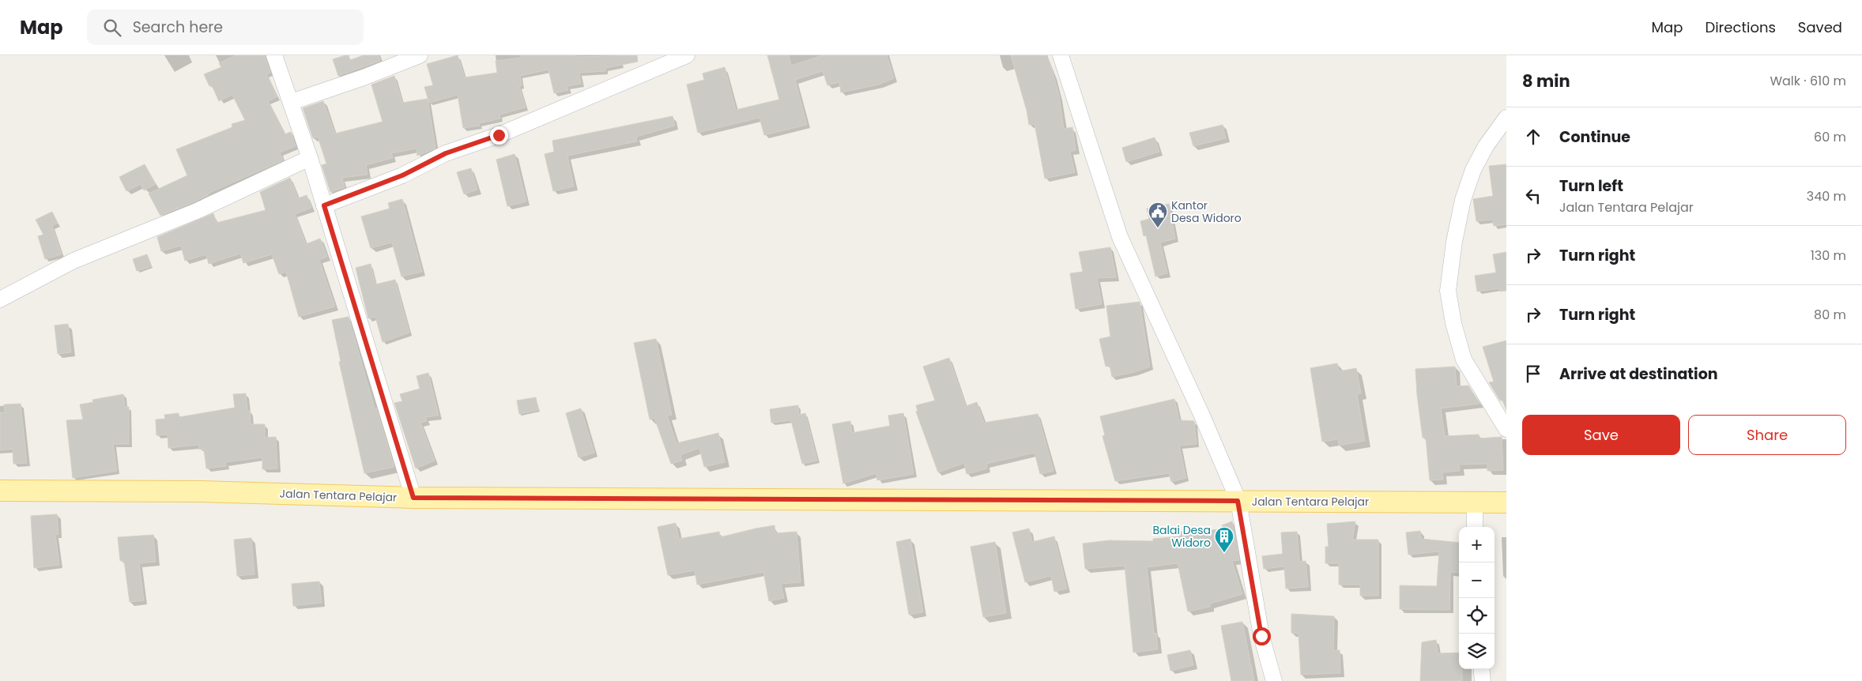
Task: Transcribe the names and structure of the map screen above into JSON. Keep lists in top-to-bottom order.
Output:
{
  "streets": {
    "main road": ["Jalan Tentara Pelajar"]
  },
  "places": {
    "public building": ["Kantor Desa Widoro"],
    "building": ["Balai Desa Widoro"]
  },
  "page": {
    "header": "Map",
    "search": "Search here",
    "nav": ["Map", "Directions", "Saved"],
    "heading": ["8 min", "Walk · 610 m"],
    "list": [
      ["Continue", "60 m"],
      ["Turn left", "Jalan Tentara Pelajar", "340 m"],
      ["Turn right", "130 m"],
      ["Turn right", "80 m"],
      "Arrive at destination"
    ],
    "buttons": ["Save", "Share"],
    "map_buttons": ["+", "−"]
  }
}
